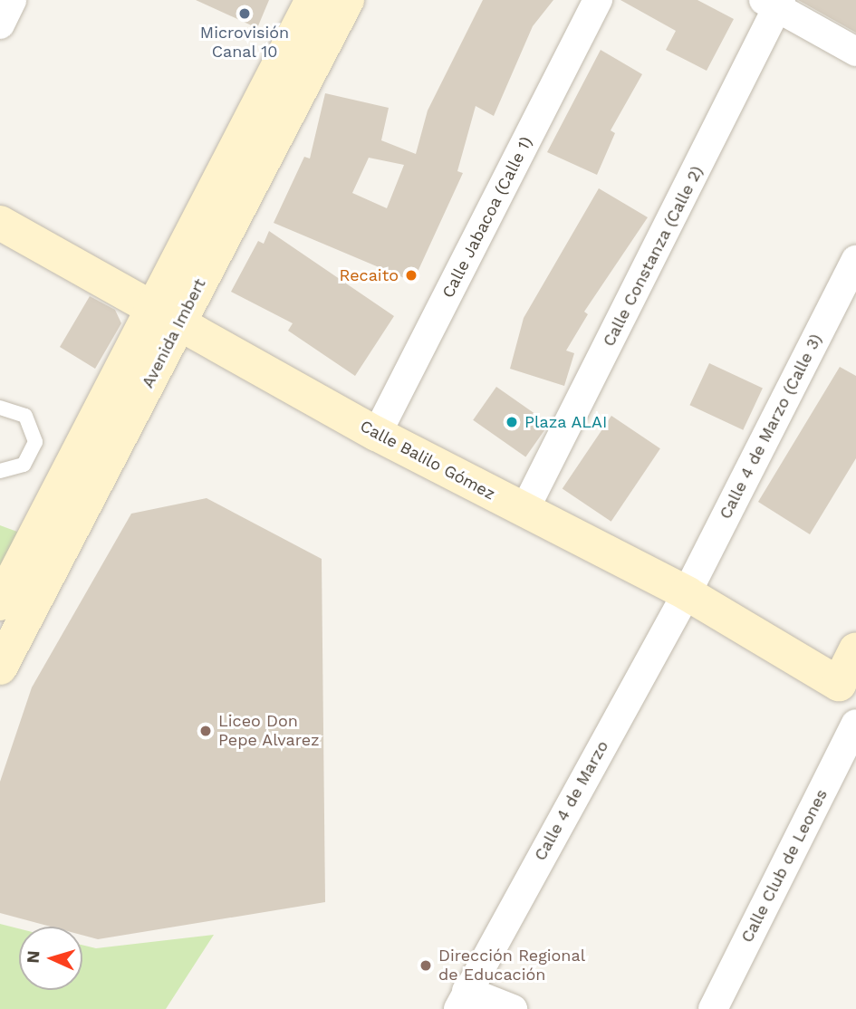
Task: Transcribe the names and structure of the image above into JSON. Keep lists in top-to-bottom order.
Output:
{
  "streets": {
    "main road": ["Avenida Imbert", "Calle Balilo Gómez"],
    "street": [
      "Calle Jabacoa (Calle 1)",
      "Calle Constanza (Calle 2)",
      "Calle 4 de Marzo (Calle 3)",
      "Calle 4 de Marzo",
      "Calle Club de Leones"
    ]
  },
  "crossings": [
    ["Calle Jabacoa (Calle 1)", "Calle Balilo Gómez"],
    ["Calle Constanza (Calle 2)", "Calle Balilo Gómez"],
    ["Avenida Imbert", "Calle Balilo Gómez"],
    ["Calle 4 de Marzo (Calle 3)", "Calle Balilo Gómez"],
    ["Calle 4 de Marzo (Calle 3)", "Calle 4 de Marzo"],
    ["Calle Balilo Gómez", "Calle 4 de Marzo"]
  ],
  "places": [
    "Microvisión Canal 10",
    "Recaito",
    "Plaza ALAI",
    "Liceo Don Pepe Alvarez",
    "Dirección Regional de Educación"
  ],
  "north": "left"
}
